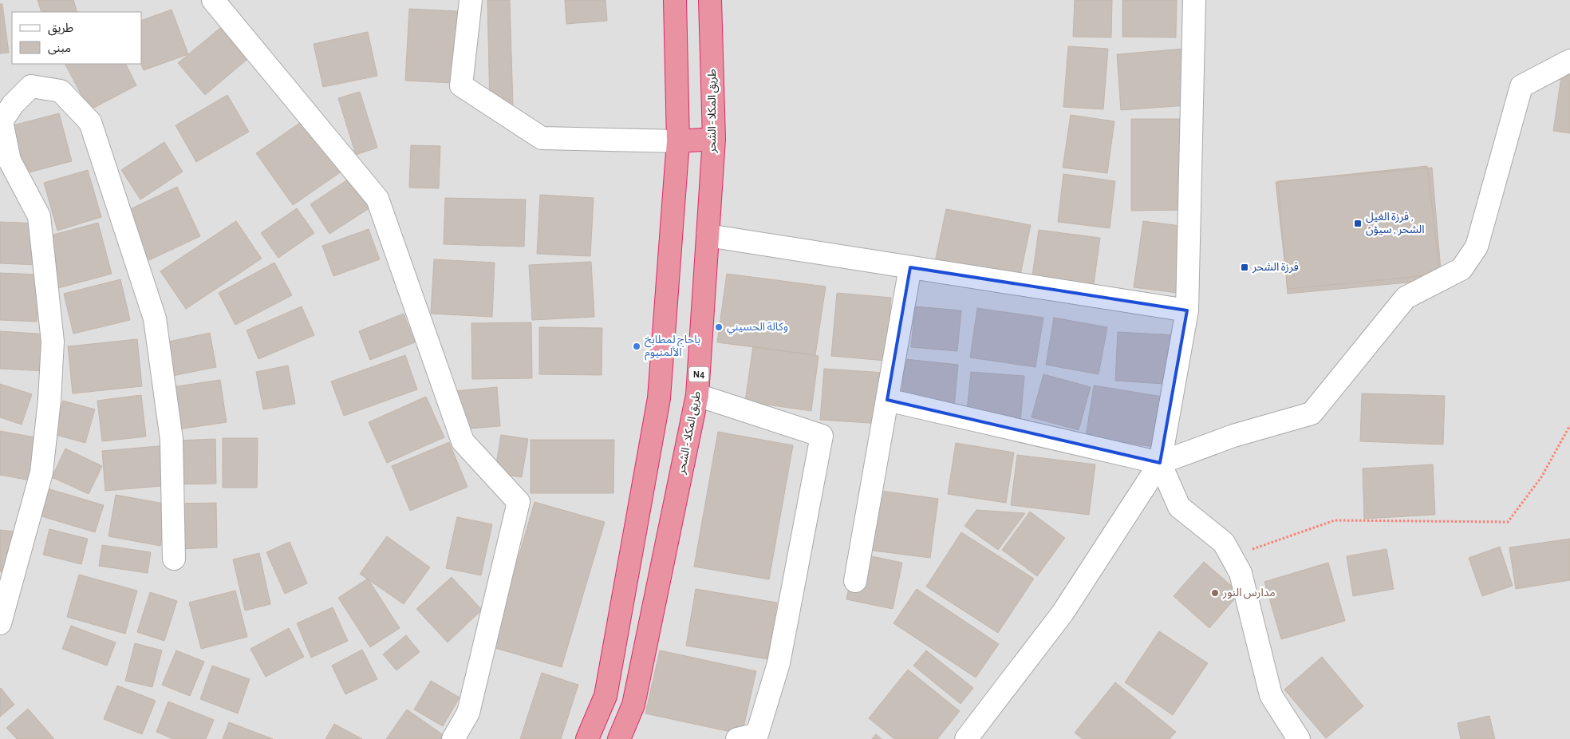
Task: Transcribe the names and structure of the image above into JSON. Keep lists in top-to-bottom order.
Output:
{
  "streets": {
    "highway": ["طريق المكلا - الشحر", "N4"]
  },
  "places": {
    "transit": ["فرزة الغيل , الشحر , سيؤن", "فرزة الشحر"],
    "other": ["وكالة الحسيني", "باحاج لمطابخ الألمنيوم", "مدارس النور"]
  },
  "legend": ["طريق", "مبنى"]
}
